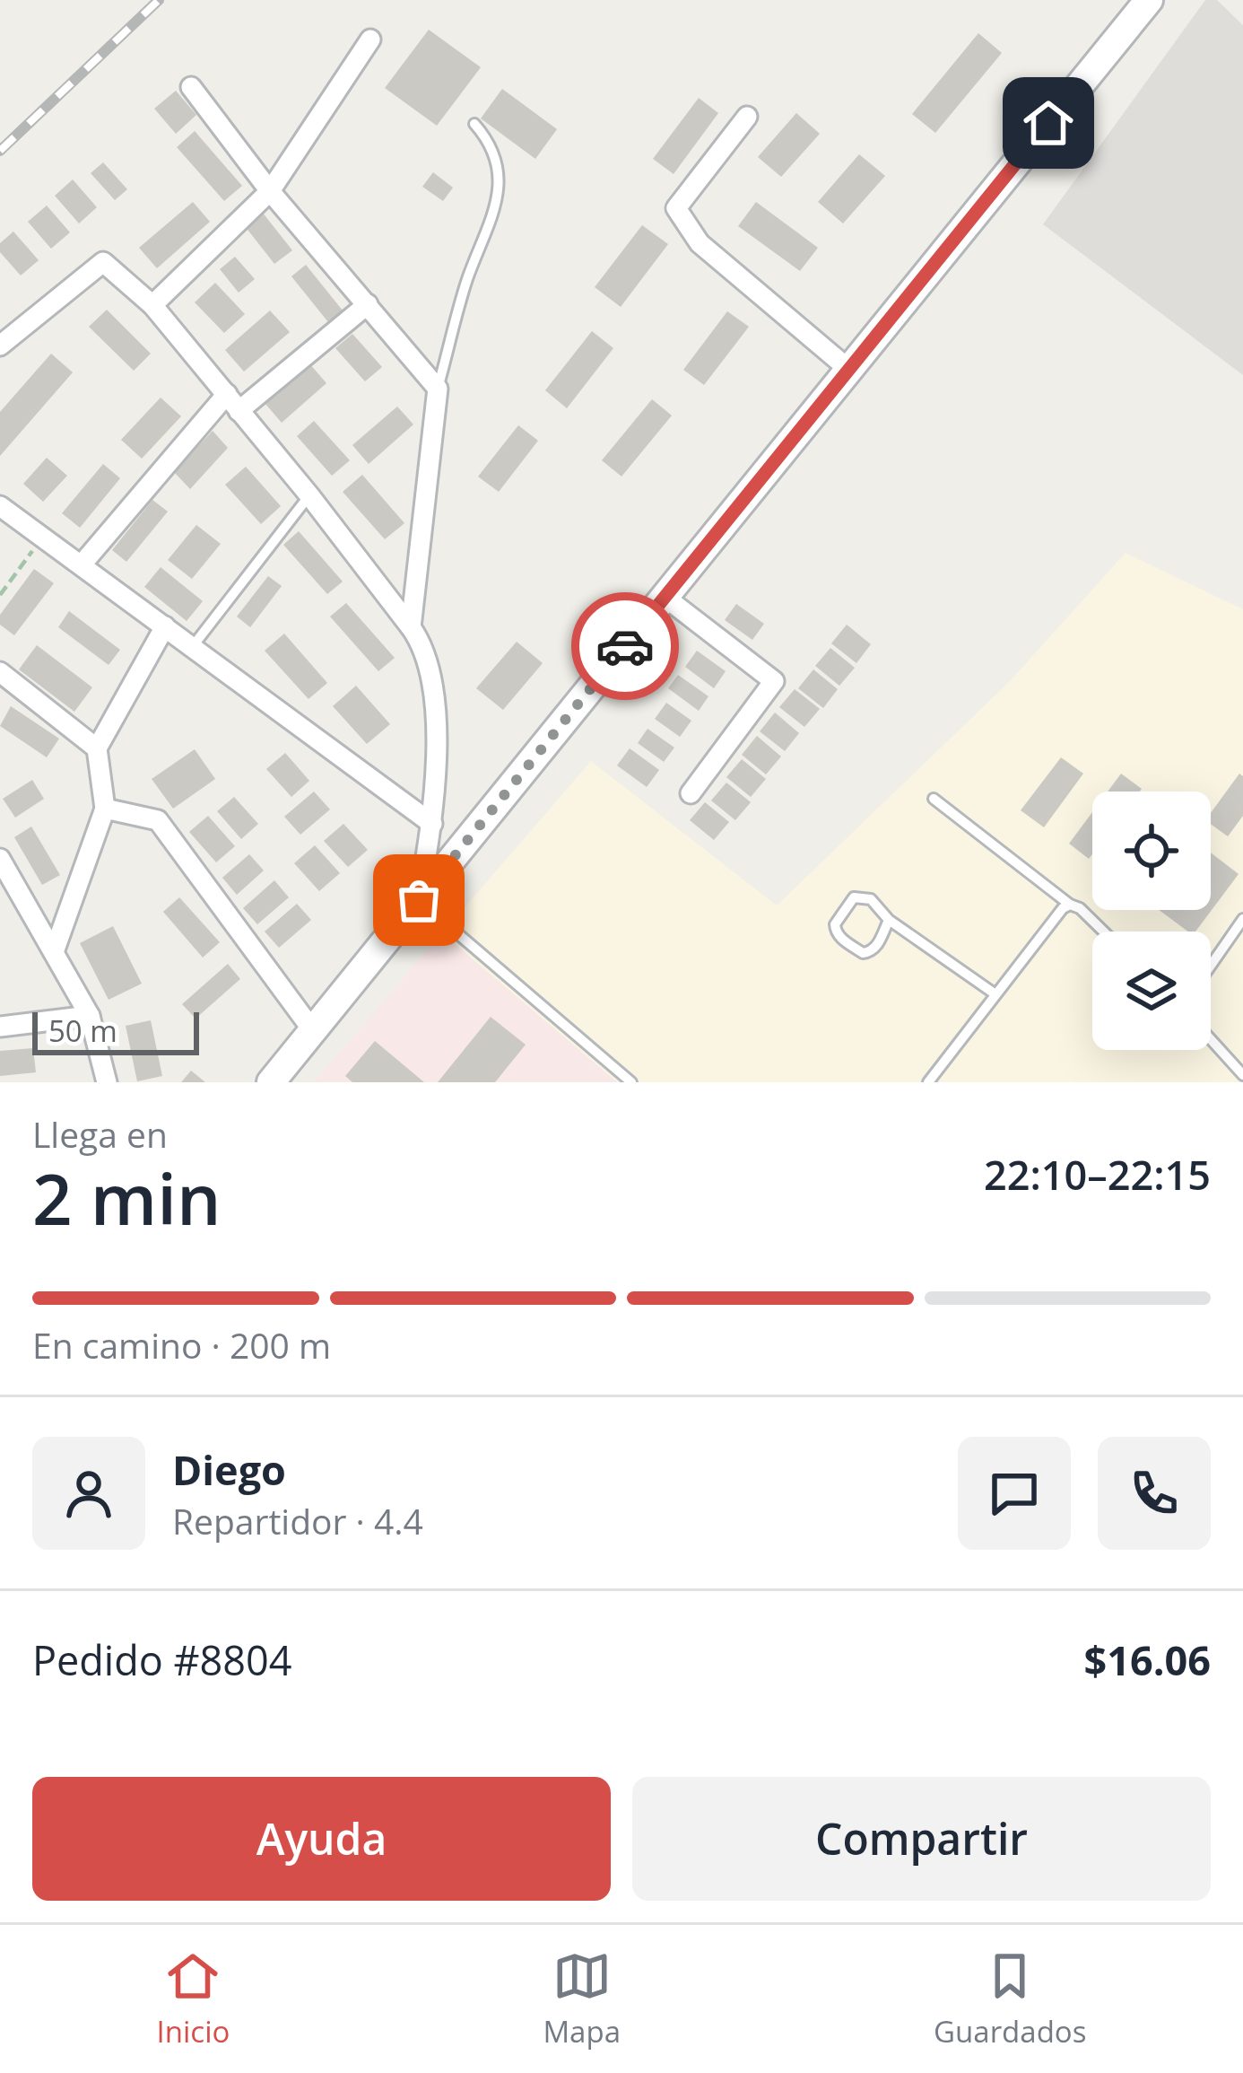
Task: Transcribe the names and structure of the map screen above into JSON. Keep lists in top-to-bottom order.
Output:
{
  "scale_bar": "50 m",
  "page": {
    "scale": "50 m",
    "heading": ["2 min", "Llega en", "22:10–22:15"],
    "panel": [
      "Diego",
      "Repartidor · 4.4",
      "Pedido #8804",
      "$16.06"
    ],
    "bar": "En camino · 200 m",
    "buttons": ["Ayuda", "Compartir"],
    "tabs": ["Inicio", "Mapa", "Guardados"]
  }
}
